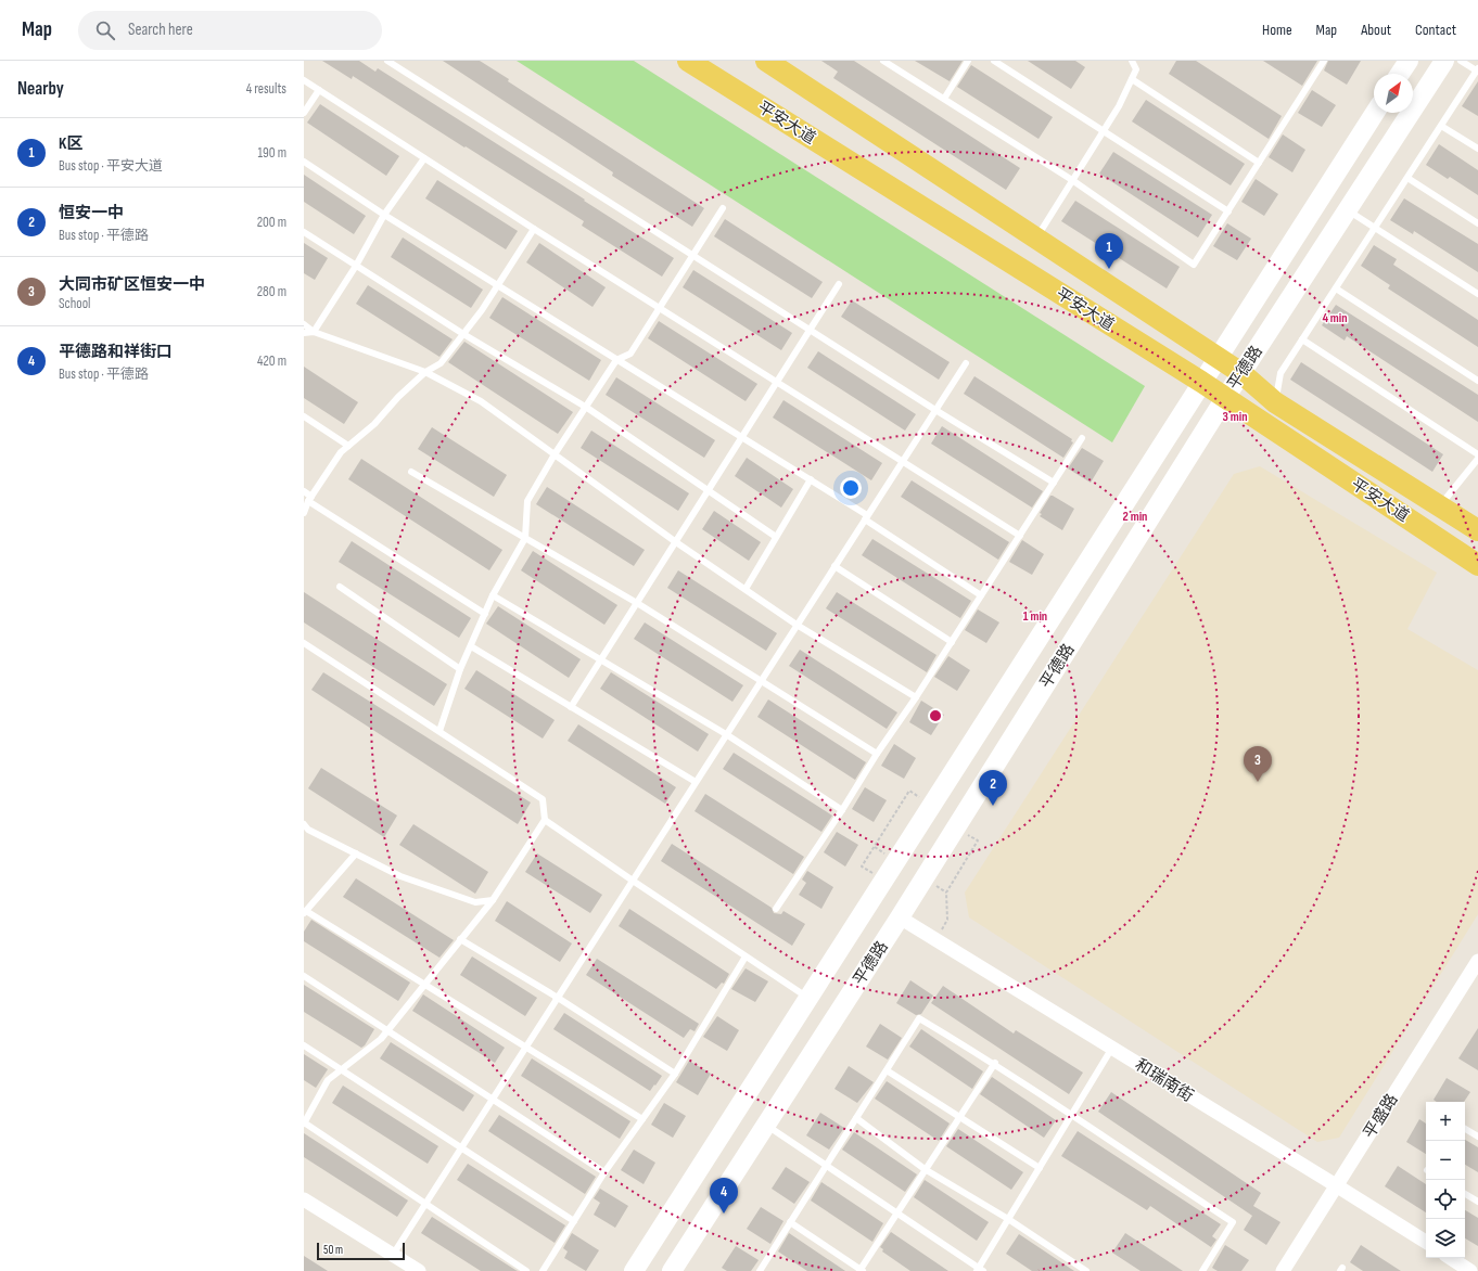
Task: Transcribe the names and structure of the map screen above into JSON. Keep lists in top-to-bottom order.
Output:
{
  "streets": {
    "main road": ["平安大道", "平德路"],
    "street": ["和瑞南街", "平盛路"]
  },
  "crossings": [
    ["平安大道", "平德路"],
    ["平德路", "和瑞南街"],
    ["和瑞南街", "平盛路"]
  ],
  "scale_bar": "50 m",
  "north": "top right",
  "page": {
    "header": "Map",
    "search": "Search here",
    "nav": [
      "Home",
      "Map",
      "About",
      "Contact"
    ],
    "heading": ["Nearby", "4 results"],
    "list": [
      {
        "mark": "1",
        "name": "K区",
        "note": "Bus stop · 平安大道",
        "value": "190 m"
      },
      {
        "mark": "2",
        "name": "恒安一中",
        "note": "Bus stop · 平德路",
        "value": "200 m"
      },
      {
        "mark": "3",
        "name": "大同市矿区恒安一中",
        "note": "School",
        "value": "280 m"
      },
      {
        "mark": "4",
        "name": "平德路和祥街口",
        "note": "Bus stop · 平德路",
        "value": "420 m"
      }
    ],
    "pins": [
      "1",
      "3",
      "2",
      "4"
    ],
    "map_buttons": ["+", "−"],
    "scale": "50 m"
  },
  "rings": [
    "4 min",
    "3 min",
    "2 min",
    "1 min"
  ]
}
